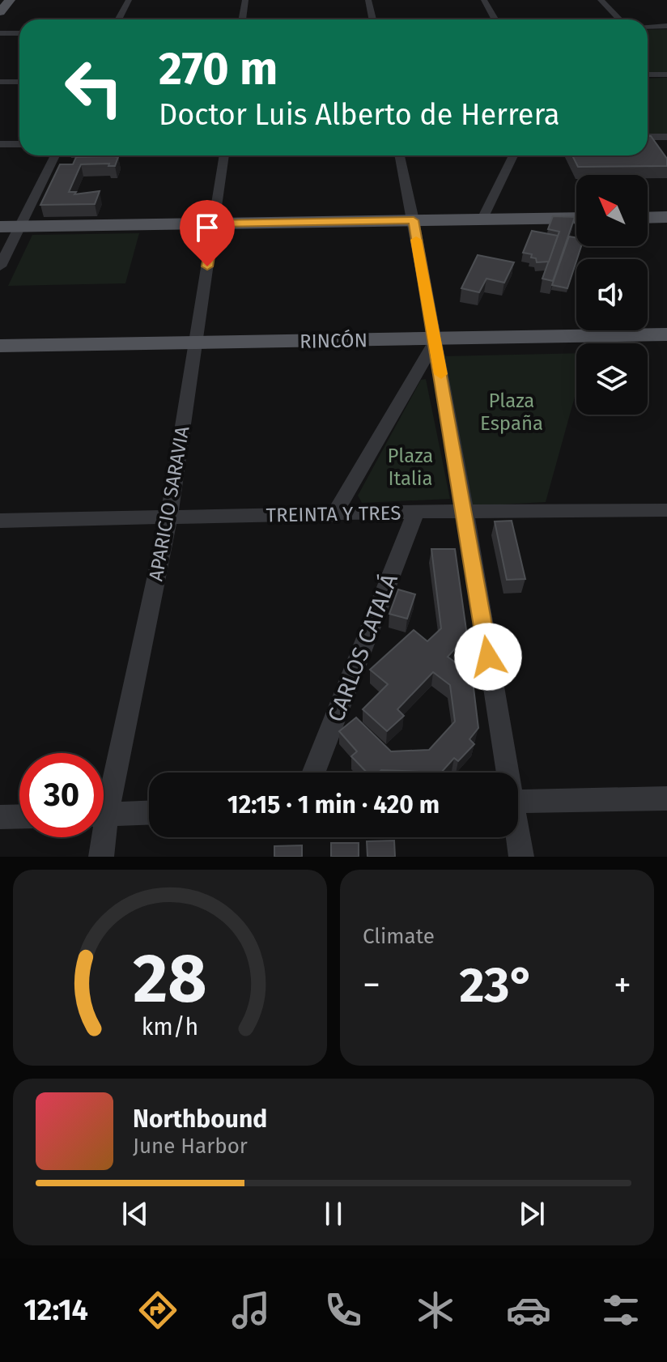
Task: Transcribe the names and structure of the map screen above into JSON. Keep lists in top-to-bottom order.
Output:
{
  "streets": {
    "main road": ["RINCÓN"],
    "street": ["APARICIO SARAVIA", "TREINTA Y TRES", "CARLOS CATALÁ"]
  },
  "crossings": [
    ["RINCÓN", "APARICIO SARAVIA"],
    ["APARICIO SARAVIA", "TREINTA Y TRES"],
    ["TREINTA Y TRES", "CARLOS CATALÁ"]
  ],
  "parks": ["Plaza España", "Plaza Italia"],
  "north": "top left",
  "page": {
    "turn": ["270 m", "Doctor Luis Alberto de Herrera"],
    "limit": "30",
    "trip": "12:15 · 1 min · 420 m",
    "tile": "Climate",
    "heat": ["−", "23°", "+"],
    "song": ["Northbound", "June Harbor"],
    "tabs": "12:14",
    "gauge": ["28", "km/h"]
  }
}
